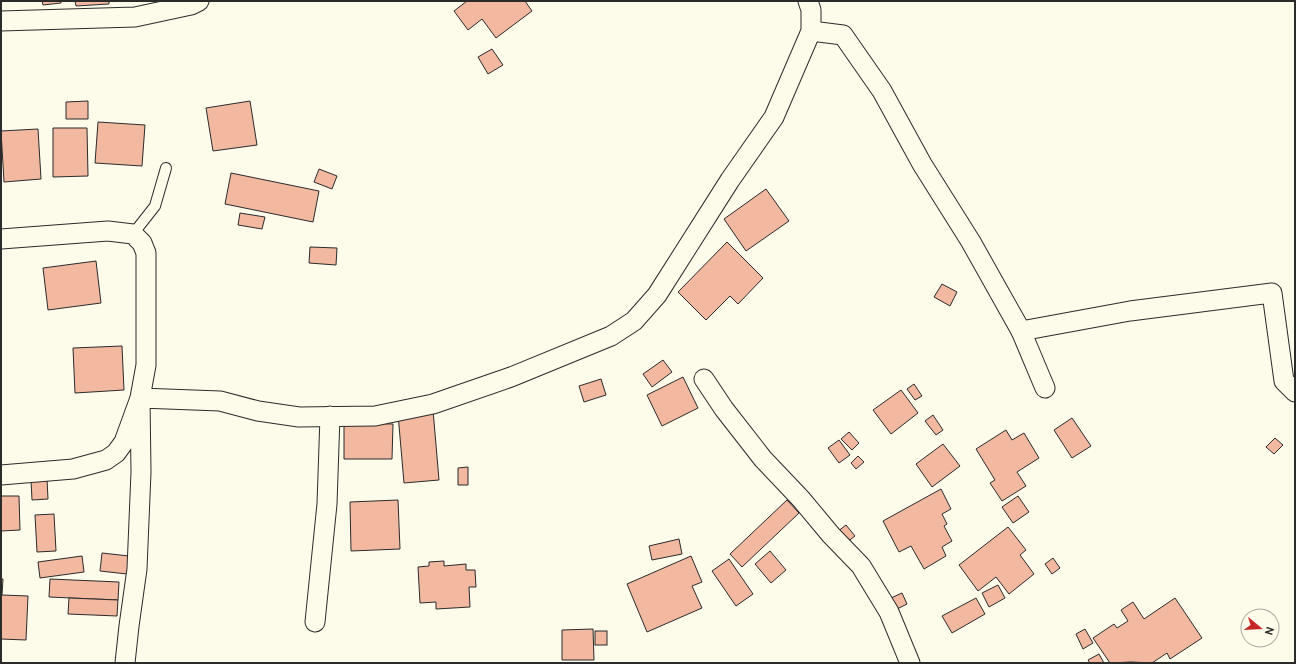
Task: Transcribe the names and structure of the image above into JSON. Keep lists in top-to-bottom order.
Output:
{
  "north": "right"
}
